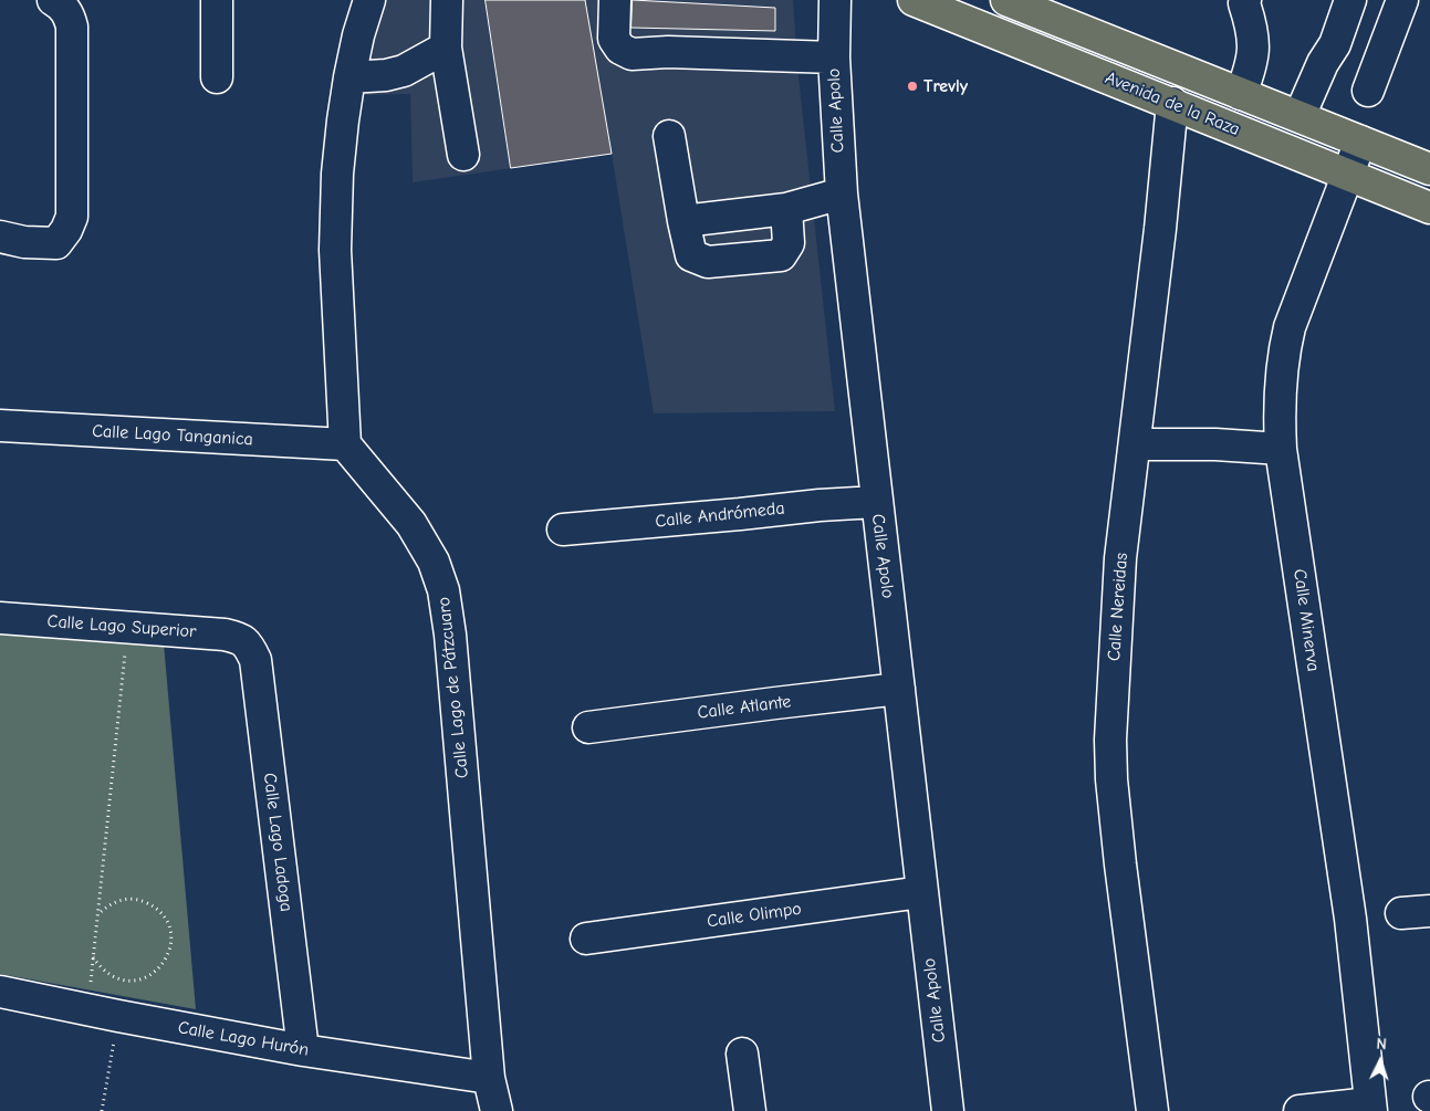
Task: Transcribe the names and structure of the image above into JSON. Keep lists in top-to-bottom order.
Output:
{
  "streets": {
    "main road": ["Avenida de la Raza"],
    "street": [
      "Calle Apolo",
      "Calle Lago Tanganica",
      "Calle Andrómeda",
      "Calle Nereidas",
      "Calle Minerva",
      "Calle Lago Superior",
      "Calle Lago de Pátzcuaro",
      "Calle Atlante",
      "Calle Lago Ladoga",
      "Calle Olimpo",
      "Calle Lago Hurón"
    ]
  },
  "crossings": [
    ["Avenida de la Raza", "Calle Nereidas"],
    ["Avenida de la Raza", "Calle Minerva"],
    ["Calle Apolo", "Calle Andrómeda"],
    ["Calle Apolo", "Calle Atlante"],
    ["Calle Apolo", "Calle Olimpo"],
    ["Calle Lago Tanganica", "Calle Lago de Pátzcuaro"],
    ["Calle Lago Superior", "Calle Lago Ladoga"],
    ["Calle Lago de Pátzcuaro", "Calle Lago Hurón"],
    ["Calle Lago Ladoga", "Calle Lago Hurón"]
  ],
  "places": ["Trevly"],
  "north": "top"
}
